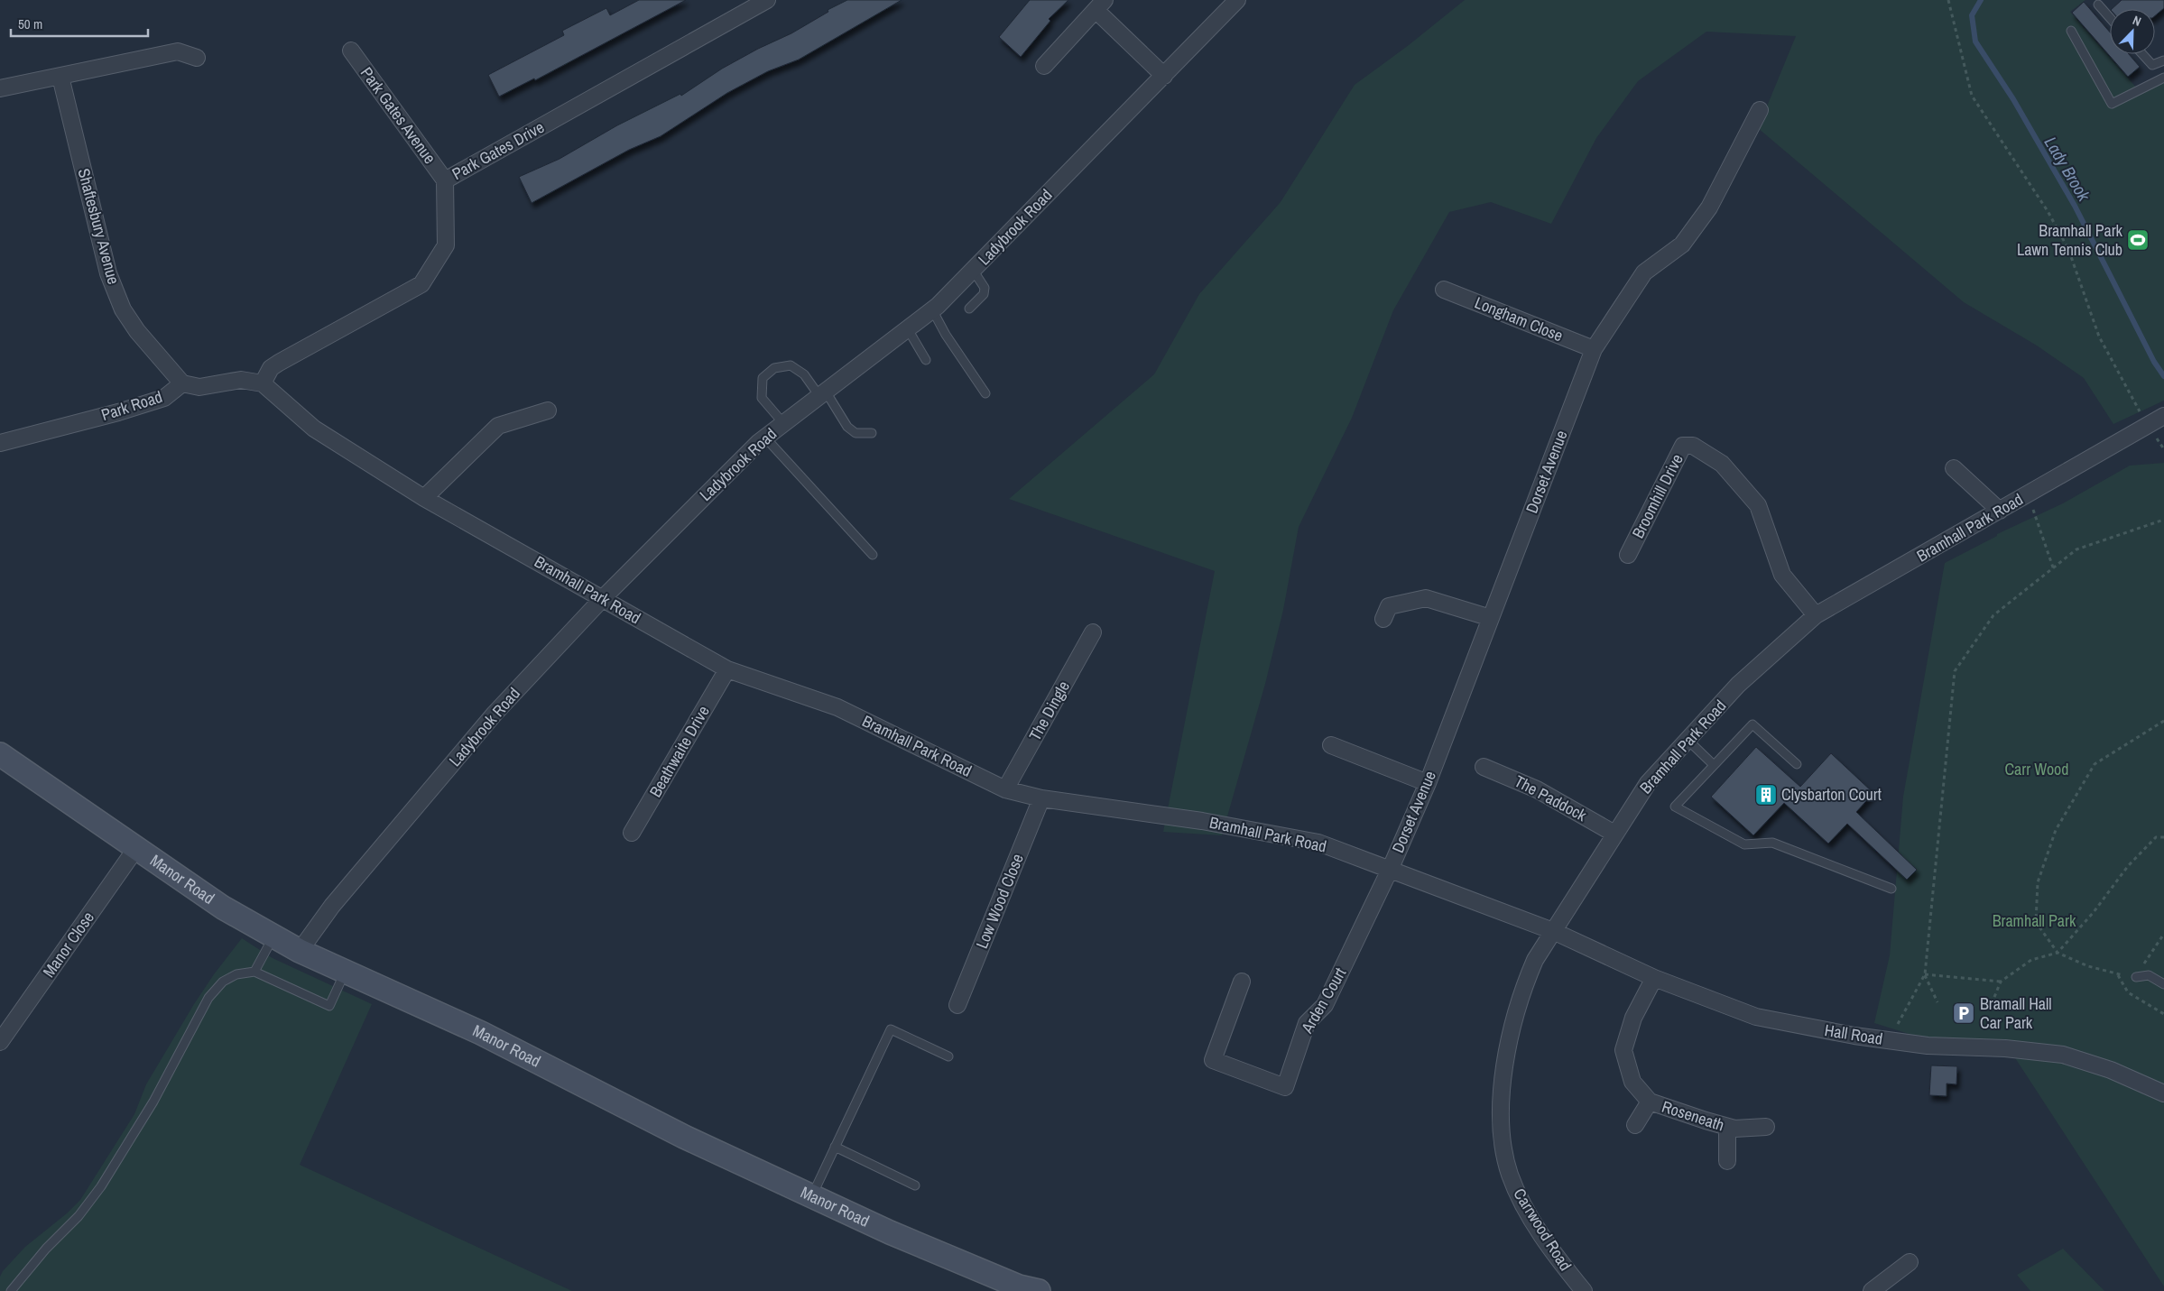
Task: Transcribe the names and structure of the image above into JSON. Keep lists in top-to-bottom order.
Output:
{
  "streets": {
    "street": [
      "Park Gates Avenue",
      "Park Gates Drive",
      "Shaftesbury Avenue",
      "Ladybrook Road",
      "Longham Close",
      "Park Road",
      "Dorset Avenue",
      "Broomhill Drive",
      "Bramhall Park Road",
      "The Dingle",
      "Beathwaite Drive",
      "The Paddock",
      "Manor Road",
      "Low Wood Close",
      "Manor Close",
      "Arden Court",
      "Hall Road",
      "Roseneath",
      "Carrwood Road"
    ]
  },
  "crossings": [
    ["Park Gates Avenue", "Park Gates Drive"],
    ["Park Gates Drive", "Park Road"],
    ["Park Gates Drive", "Bramhall Park Road"],
    ["Shaftesbury Avenue", "Park Road"],
    ["Ladybrook Road", "Bramhall Park Road"],
    ["Ladybrook Road", "Manor Road"],
    ["Longham Close", "Dorset Avenue"],
    ["Park Road", "Bramhall Park Road"],
    ["Dorset Avenue", "Bramhall Park Road"],
    ["Dorset Avenue", "Arden Court"],
    ["Broomhill Drive", "Bramhall Park Road"],
    ["Bramhall Park Road", "The Dingle"],
    ["Bramhall Park Road", "Beathwaite Drive"],
    ["Bramhall Park Road", "The Paddock"],
    ["Bramhall Park Road", "Low Wood Close"],
    ["Bramhall Park Road", "Arden Court"],
    ["Bramhall Park Road", "Hall Road"],
    ["Bramhall Park Road", "Carrwood Road"],
    ["Manor Road", "Manor Close"],
    ["Hall Road", "Roseneath"],
    ["Hall Road", "Carrwood Road"]
  ],
  "water": ["Lady Brook"],
  "parks": ["Carr Wood", "Bramhall Park"],
  "places": {
    "sports": ["Bramhall Park Lawn Tennis Club"],
    "building": ["Clysbarton Court"],
    "parking": ["Bramall Hall Car Park"]
  },
  "scale_bar": "50 m",
  "north": "top right"
}
